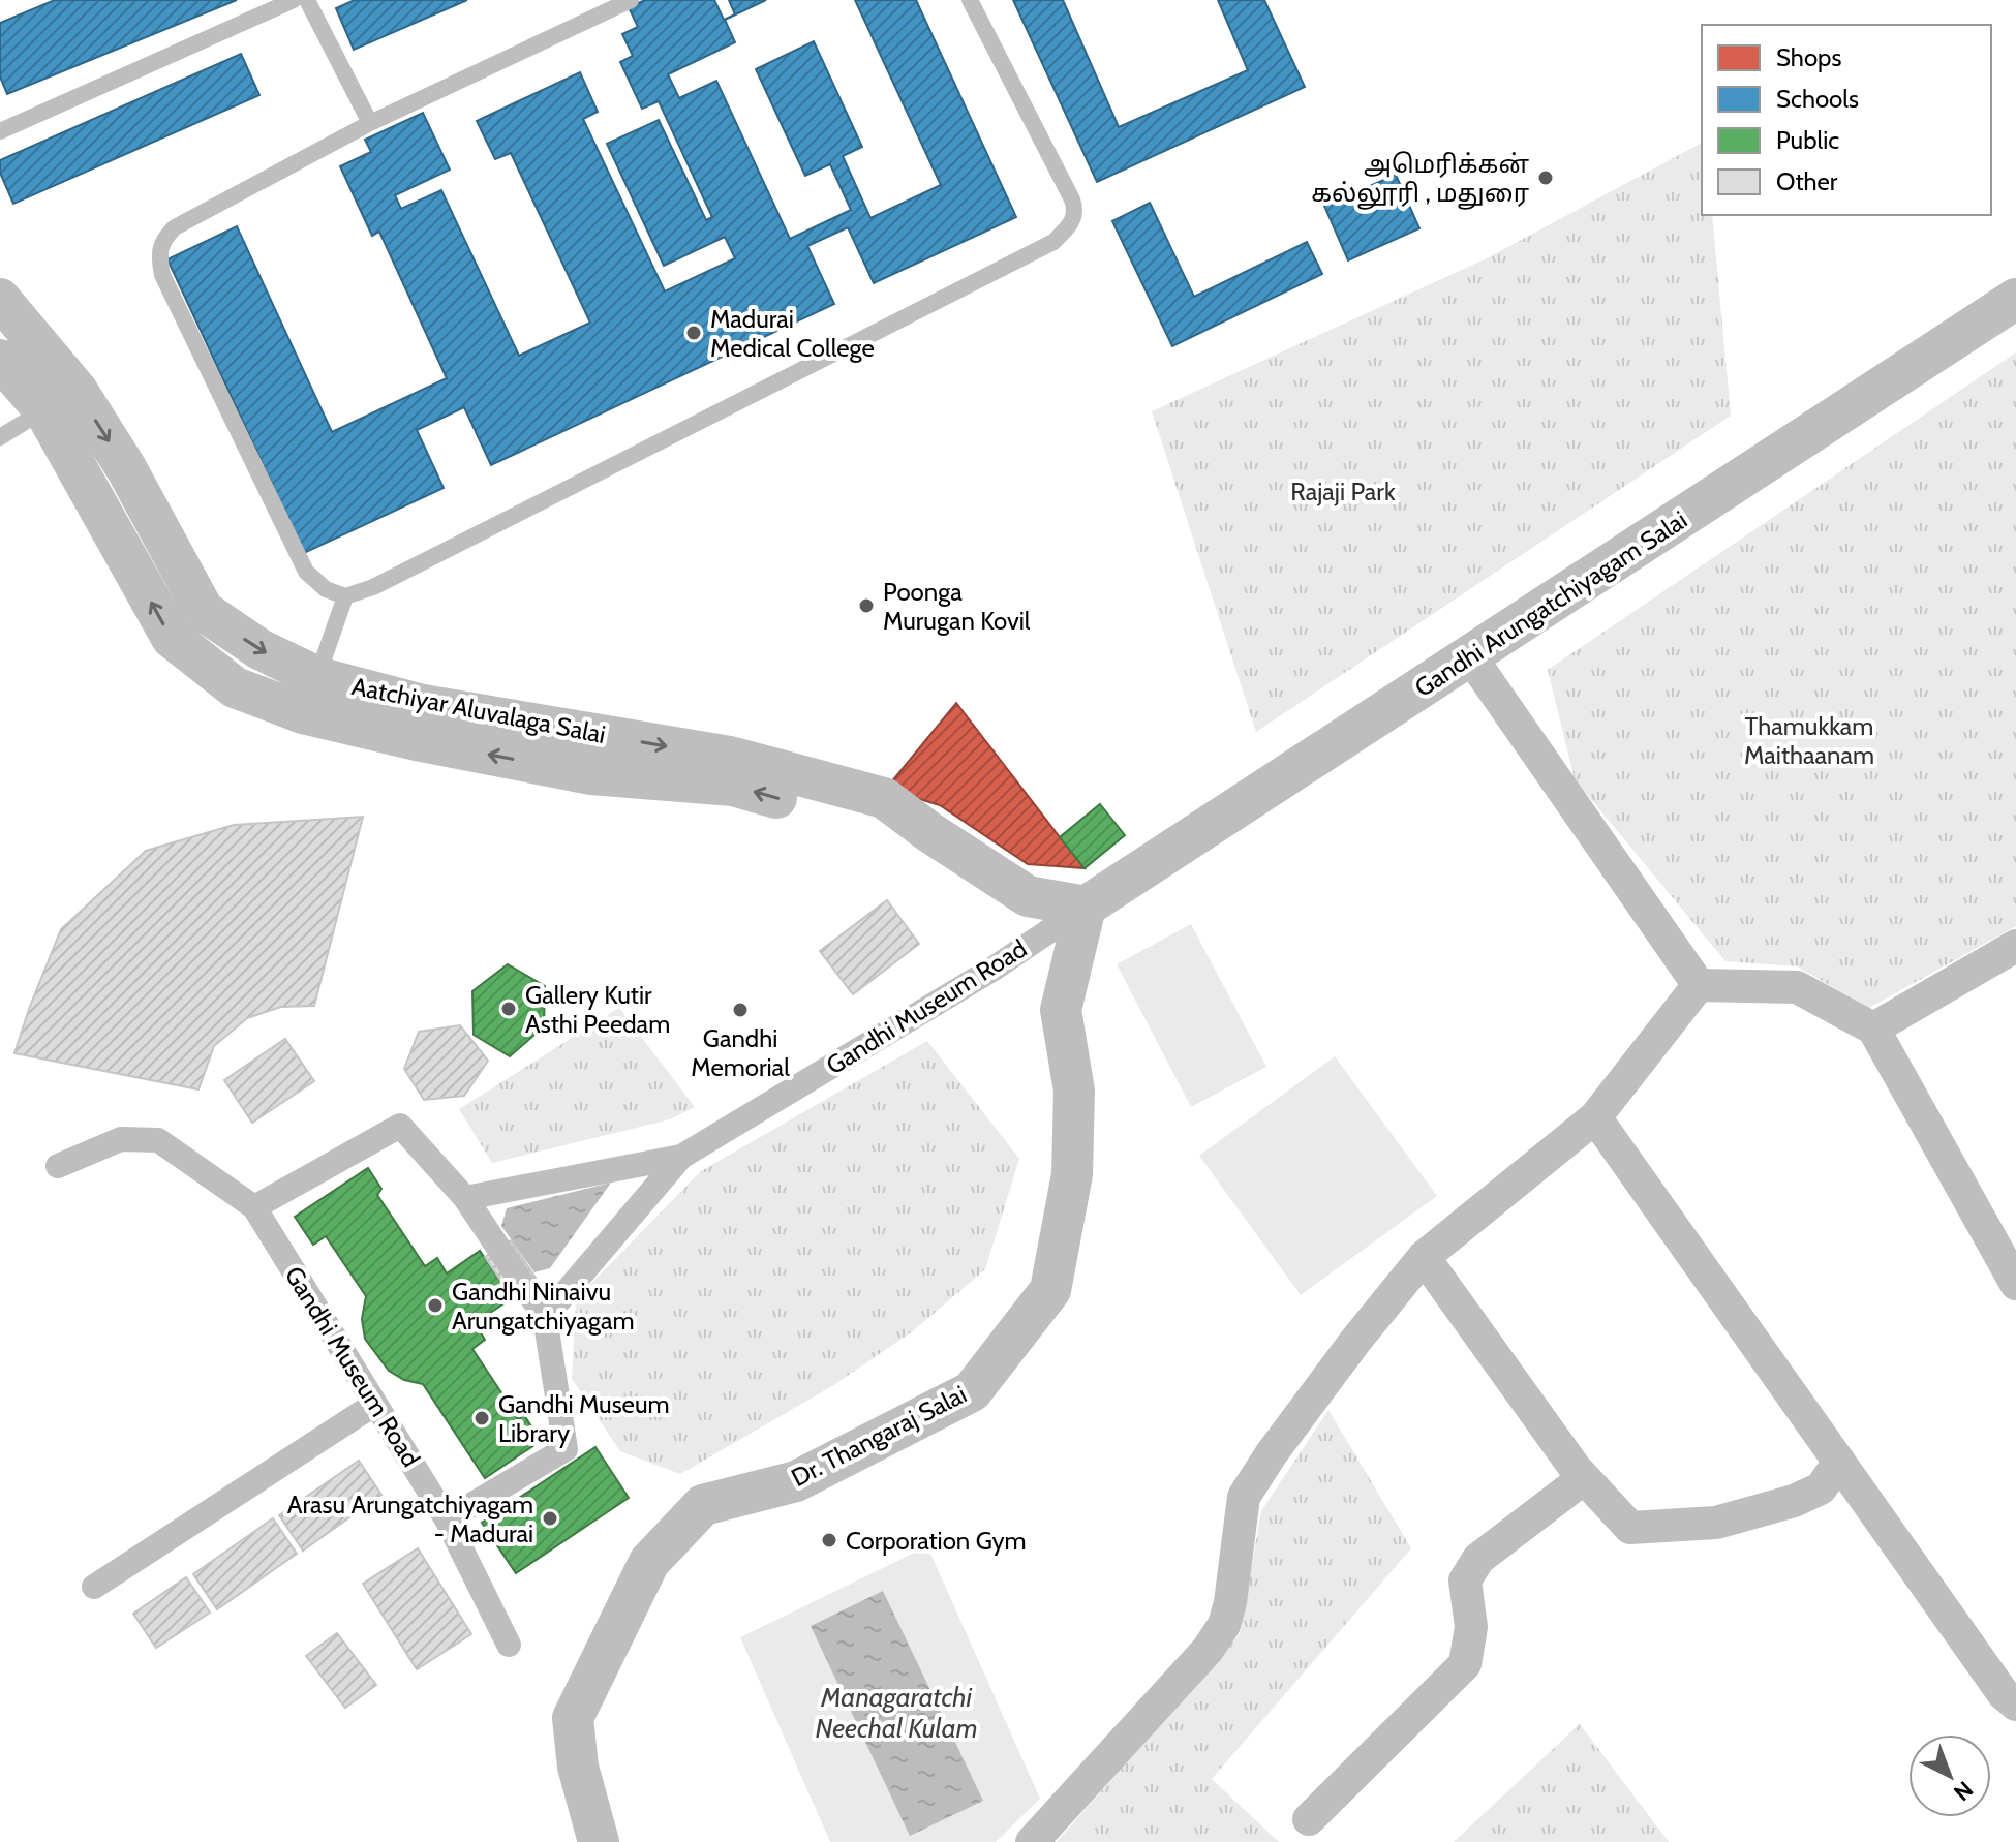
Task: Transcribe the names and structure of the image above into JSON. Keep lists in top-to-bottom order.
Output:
{
  "streets": {
    "street": [
      "Gandhi Arungatchiyagam Salai",
      "Aatchiyar Aluvalaga Salai",
      "Gandhi Museum Road",
      "Dr. Thangaraj Salai"
    ]
  },
  "crossings": [
    ["Gandhi Arungatchiyagam Salai", "Aatchiyar Aluvalaga Salai"],
    ["Gandhi Arungatchiyagam Salai", "Gandhi Museum Road"],
    ["Gandhi Arungatchiyagam Salai", "Dr. Thangaraj Salai"],
    ["Aatchiyar Aluvalaga Salai", "Gandhi Museum Road"],
    ["Aatchiyar Aluvalaga Salai", "Dr. Thangaraj Salai"],
    ["Gandhi Museum Road", "Dr. Thangaraj Salai"]
  ],
  "water": ["Managaratchi Neechal Kulam"],
  "parks": ["Rajaji Park", "Thamukkam Maithaanam"],
  "places": [
    "அமெரிக்கன் கல்லூரி , மதுரை",
    "Madurai Medical College",
    "Poonga Murugan Kovil",
    "Gallery Kutir Asthi Peedam",
    "Gandhi Memorial",
    "Gandhi Ninaivu Arungatchiyagam",
    "Gandhi Museum Library",
    "Arasu Arungatchiyagam - Madurai",
    "Corporation Gym"
  ],
  "legend": [
    "Shops",
    "Schools",
    "Public",
    "Other"
  ],
  "north": "bottom right"
}
